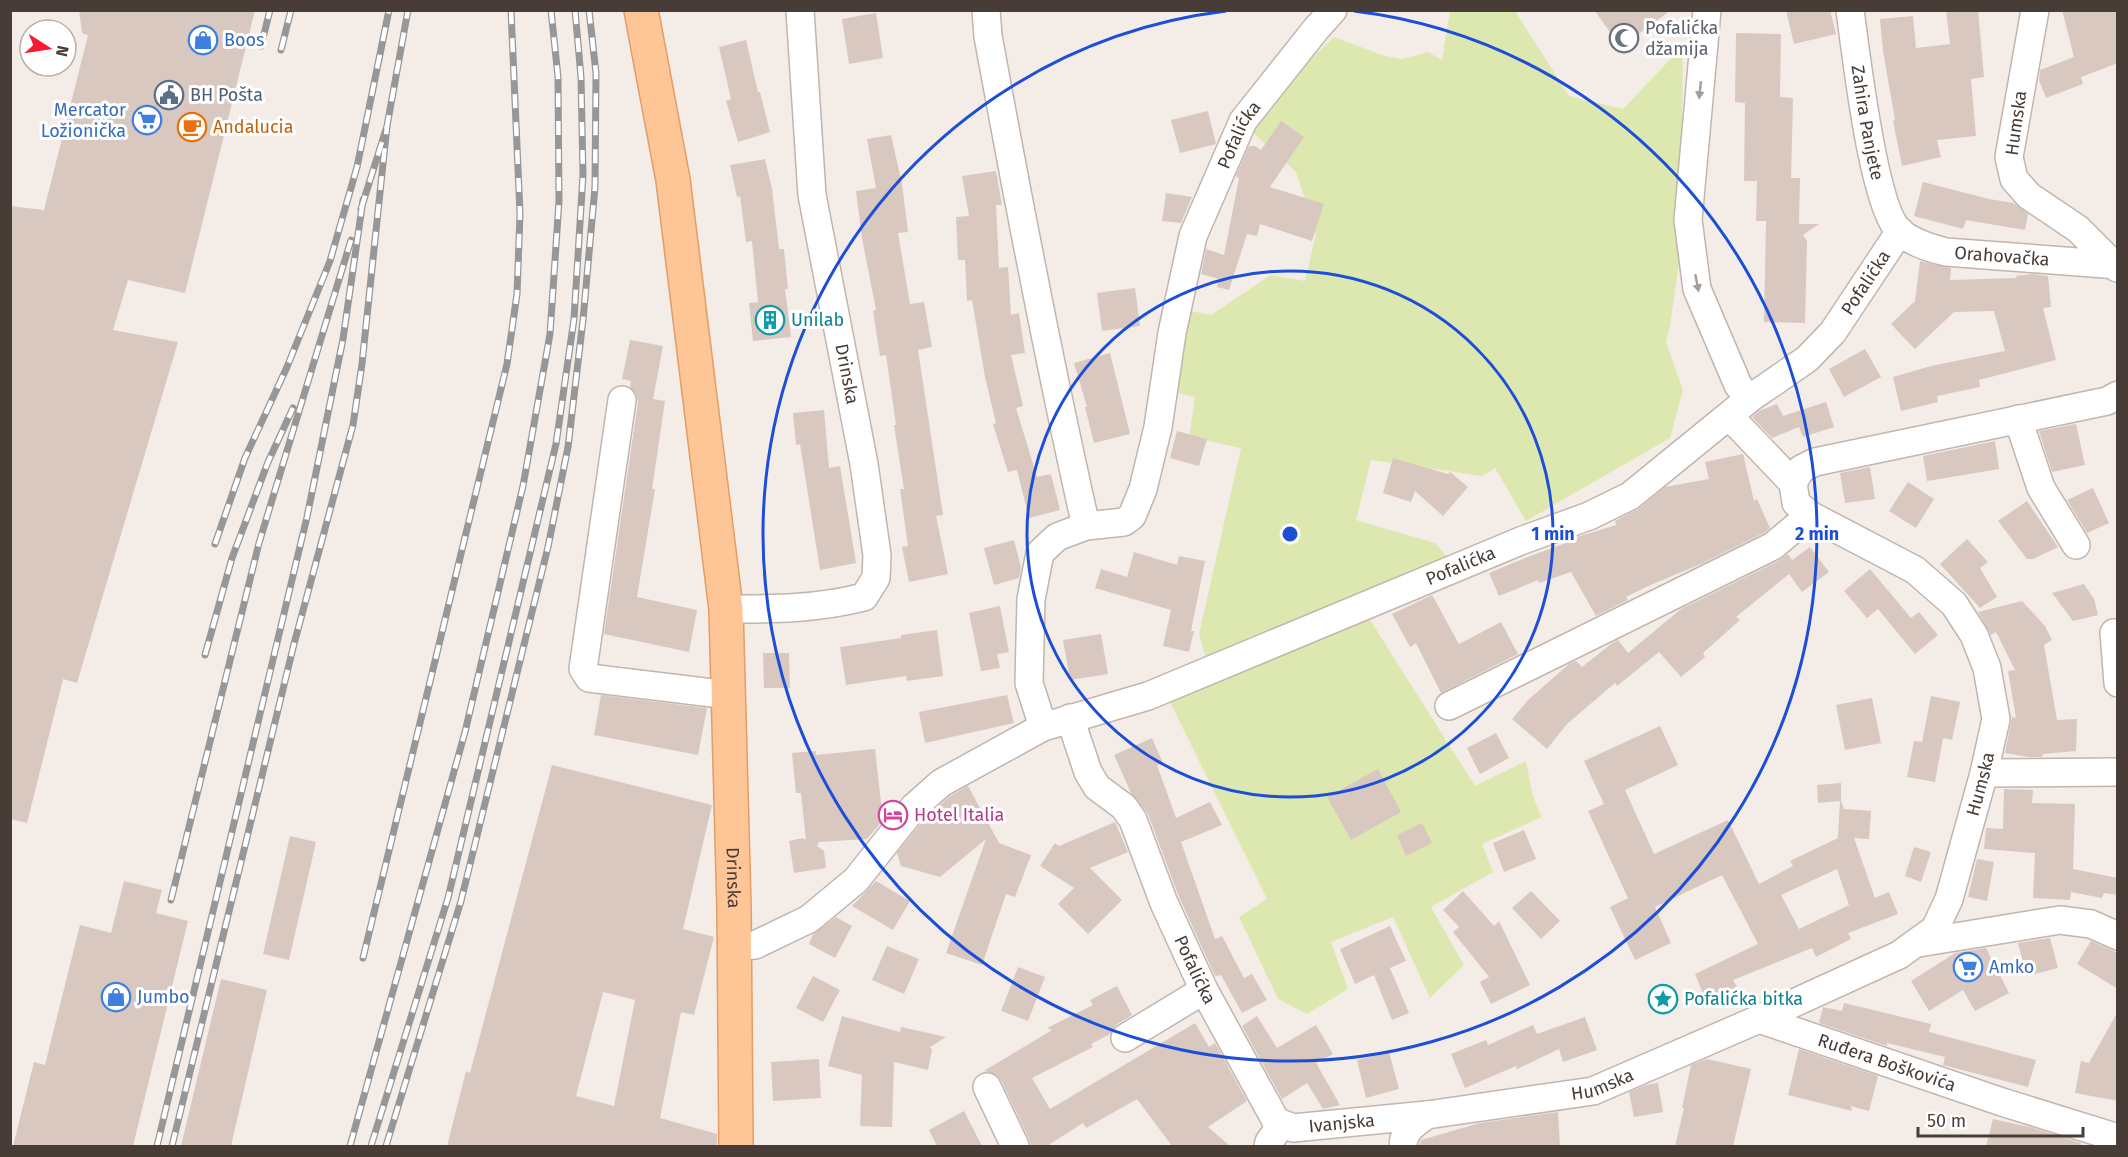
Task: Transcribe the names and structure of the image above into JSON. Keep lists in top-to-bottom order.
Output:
{
  "streets": {
    "main road": ["Drinska"],
    "street": [
      "Zahira Panjete",
      "Humska",
      "Pofalićka",
      "Orahovačka",
      "Ruđera Boškovića",
      "Ivanjska"
    ]
  },
  "crossings": [
    ["Zahira Panjete", "Pofalićka"],
    ["Zahira Panjete", "Orahovačka"],
    ["Humska", "Pofalićka"],
    ["Humska", "Orahovačka"],
    ["Humska", "Ruđera Boškovića"],
    ["Humska", "Ivanjska"],
    ["Pofalićka", "Orahovačka"],
    ["Pofalićka", "Drinska"],
    ["Pofalićka", "Ivanjska"]
  ],
  "places": {
    "mosque": ["Pofalićka džamija"],
    "shop": ["Boos", "Jumbo"],
    "public building": ["BH Pošta"],
    "supermarket": ["Mercator Ložionička", "Amko"],
    "cafe": ["Andalucia"],
    "building": ["Unilab"],
    "hotel": ["Hotel Italia"],
    "place": ["Pofalićka bitka"]
  },
  "scale_bar": "50 m",
  "north": "right",
  "rings": ["1 min", "2 min"]
}
